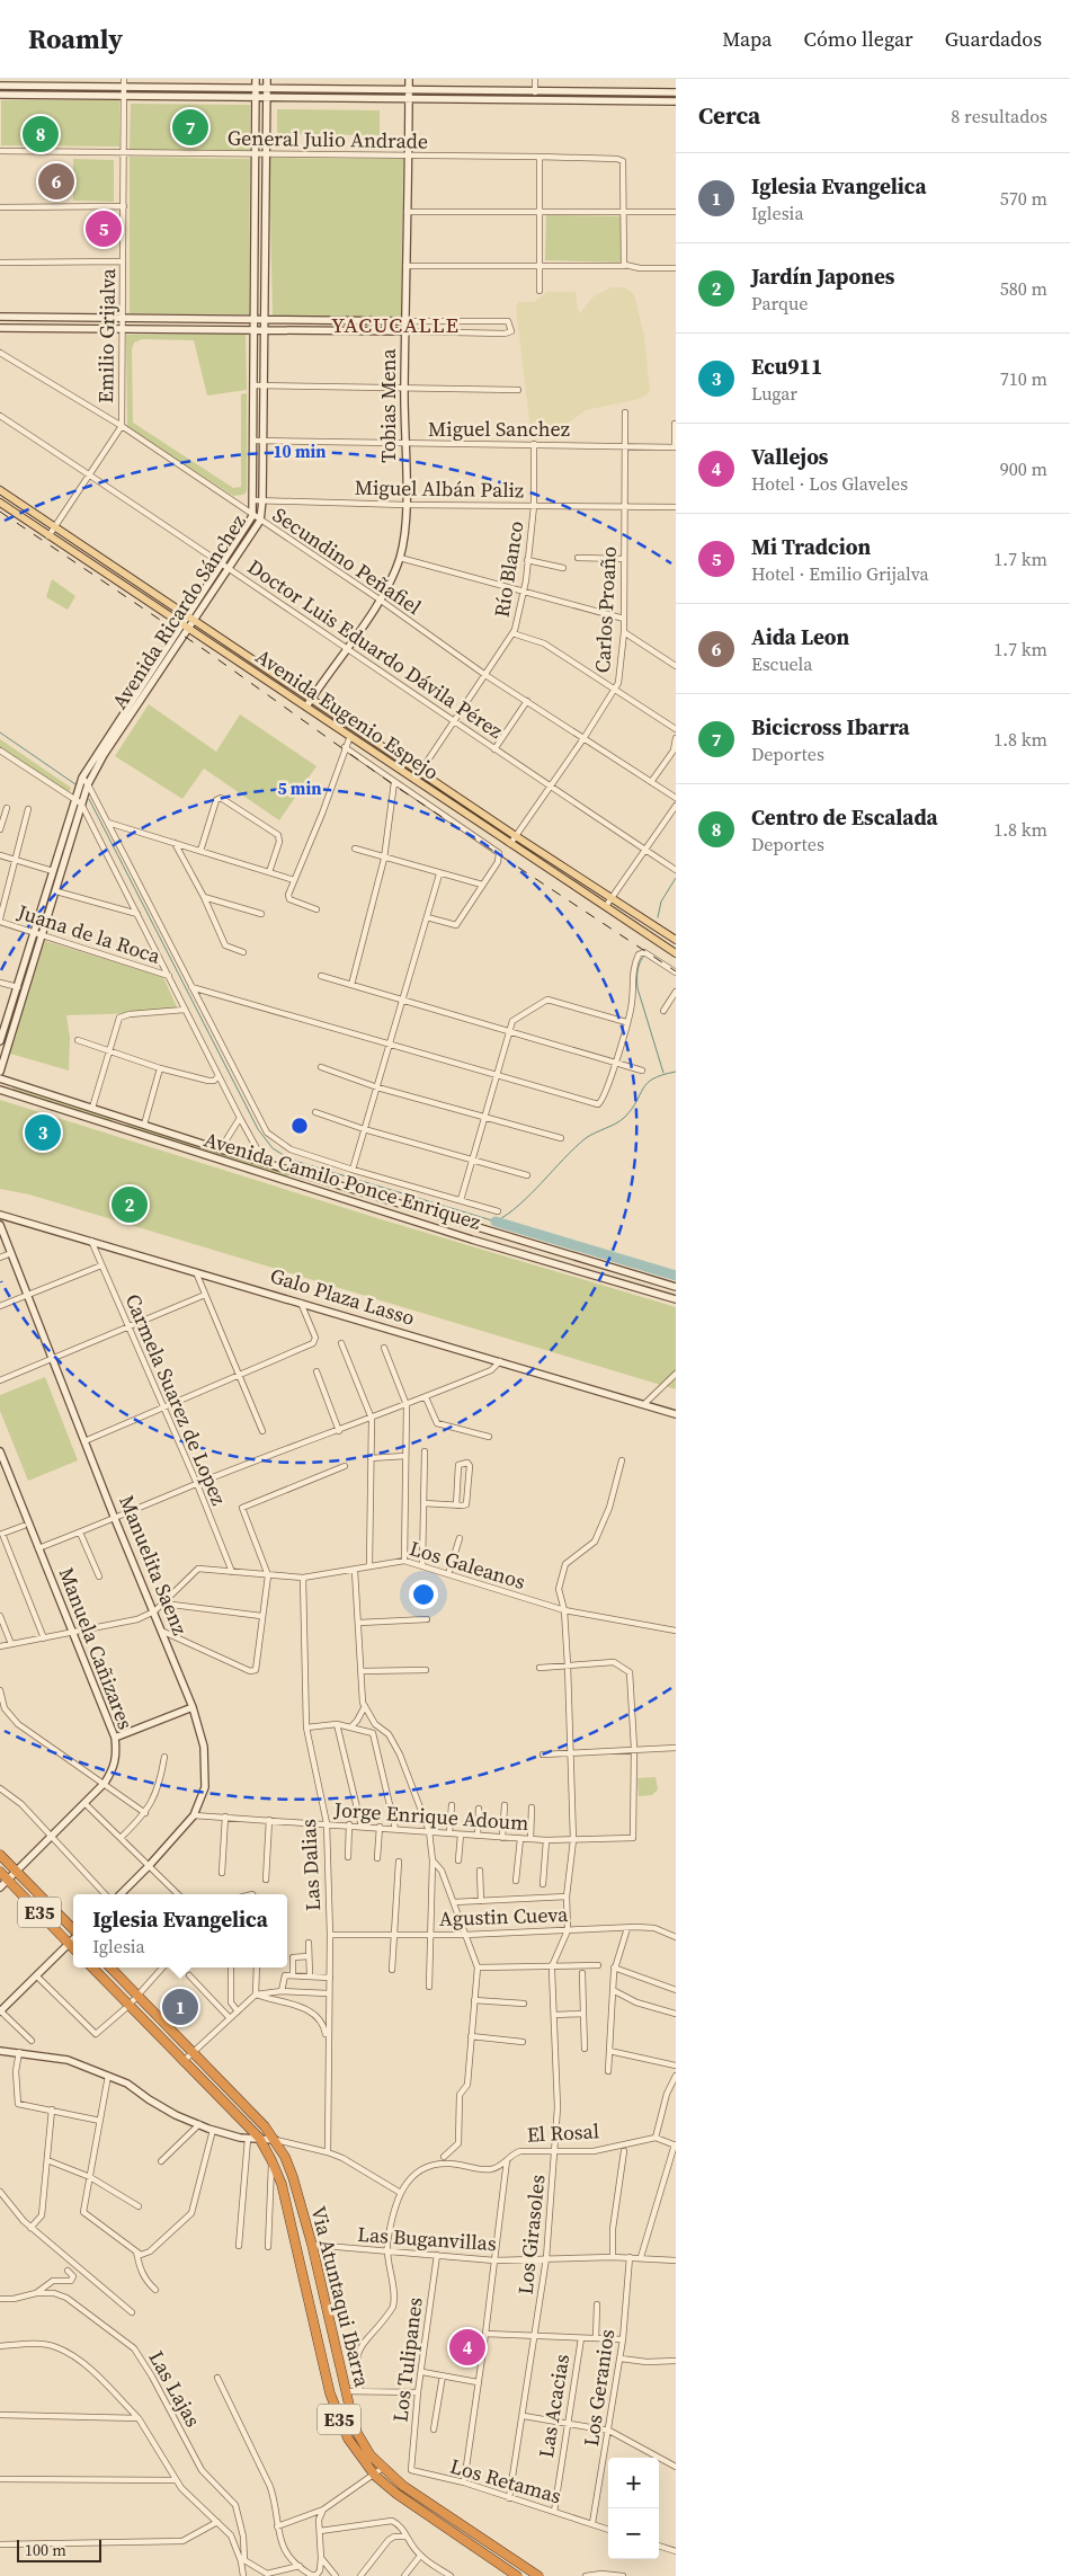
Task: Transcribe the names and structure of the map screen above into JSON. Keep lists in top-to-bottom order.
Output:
{
  "streets": {
    "highway": ["E35", "Via Atuntaqui Ibarra"],
    "main road": ["Avenida Eugenio Espejo"],
    "street": [
      "General Julio Andrade",
      "Emilio Grijalva",
      "Tobias Mena",
      "Miguel Sanchez",
      "Miguel Albán Paliz",
      "Secundino Peñafiel",
      "Río Blanco",
      "Carlos Proaño",
      "Avenida Ricardo Sánchez",
      "Doctor Luis Eduardo Dávila Pérez",
      "Juana de la Roca",
      "Avenida Camilo Ponce Enriquez",
      "Galo Plaza Lasso",
      "Carmela Suarez de Lopez",
      "Manuelita Saenz",
      "Los Galeanos",
      "Manuela Cañizares",
      "Jorge Enrique Adoum",
      "Las Dalias",
      "Agustin Cueva",
      "El Rosal",
      "Los Girasoles",
      "Las Buganvillas",
      "Los Tulipanes",
      "Los Geranios",
      "Las Lajas",
      "Las Acacias",
      "Los Retamas"
    ]
  },
  "crossings": [
    ["General Julio Andrade", "Emilio Grijalva"],
    ["General Julio Andrade", "Tobias Mena"],
    ["General Julio Andrade", "Avenida Ricardo Sánchez"],
    ["Emilio Grijalva", "Secundino Peñafiel"],
    ["Emilio Grijalva", "Doctor Luis Eduardo Dávila Pérez"],
    ["Emilio Grijalva", "Avenida Eugenio Espejo"],
    ["Tobias Mena", "Miguel Sanchez"],
    ["Tobias Mena", "Miguel Albán Paliz"],
    ["Tobias Mena", "Secundino Peñafiel"],
    ["Tobias Mena", "Doctor Luis Eduardo Dávila Pérez"],
    ["Tobias Mena", "Avenida Eugenio Espejo"],
    ["Miguel Sanchez", "Río Blanco"],
    ["Miguel Sanchez", "Carlos Proaño"],
    ["Miguel Sanchez", "Avenida Ricardo Sánchez"],
    ["Miguel Albán Paliz", "Río Blanco"],
    ["Miguel Albán Paliz", "Carlos Proaño"],
    ["Miguel Albán Paliz", "Avenida Ricardo Sánchez"],
    ["Secundino Peñafiel", "Río Blanco"],
    ["Secundino Peñafiel", "Carlos Proaño"],
    ["Secundino Peñafiel", "Avenida Ricardo Sánchez"],
    ["Río Blanco", "Doctor Luis Eduardo Dávila Pérez"],
    ["Río Blanco", "Avenida Eugenio Espejo"],
    ["Carlos Proaño", "Doctor Luis Eduardo Dávila Pérez"],
    ["Carlos Proaño", "Avenida Eugenio Espejo"],
    ["Avenida Ricardo Sánchez", "Doctor Luis Eduardo Dávila Pérez"],
    ["Avenida Ricardo Sánchez", "Avenida Eugenio Espejo"],
    ["Avenida Ricardo Sánchez", "Juana de la Roca"],
    ["Galo Plaza Lasso", "Carmela Suarez de Lopez"],
    ["Carmela Suarez de Lopez", "Los Galeanos"],
    ["Manuelita Saenz", "Los Galeanos"],
    ["Manuelita Saenz", "Jorge Enrique Adoum"],
    ["Los Galeanos", "Manuela Cañizares"],
    ["Los Galeanos", "Las Dalias"],
    ["Manuela Cañizares", "E35"],
    ["Jorge Enrique Adoum", "Las Dalias"],
    ["Las Dalias", "Agustin Cueva"],
    ["E35", "Via Atuntaqui Ibarra"],
    ["El Rosal", "Los Girasoles"],
    ["Los Girasoles", "Las Buganvillas"],
    ["Los Girasoles", "Los Retamas"],
    ["Las Buganvillas", "Via Atuntaqui Ibarra"],
    ["Las Buganvillas", "Los Tulipanes"],
    ["Las Buganvillas", "Los Geranios"],
    ["Los Tulipanes", "Los Retamas"],
    ["Los Geranios", "Los Retamas"],
    ["Las Acacias", "Los Retamas"]
  ],
  "districts": ["YACUCALLE"],
  "scale_bar": "100 m",
  "page": {
    "header": "Roamly",
    "nav": ["Mapa", "Cómo llegar", "Guardados"],
    "heading": ["Cerca", "8 resultados"],
    "pins": [
      "7",
      "8",
      "6",
      "5",
      "3",
      "2",
      "1",
      "4"
    ],
    "list": [
      {
        "mark": "1",
        "name": "Iglesia Evangelica",
        "note": "Iglesia",
        "value": "570 m"
      },
      {
        "mark": "2",
        "name": "Jardín Japones",
        "note": "Parque",
        "value": "580 m"
      },
      {
        "mark": "3",
        "name": "Ecu911",
        "note": "Lugar",
        "value": "710 m"
      },
      {
        "mark": "4",
        "name": "Vallejos",
        "note": "Hotel · Los Glaveles",
        "value": "900 m"
      },
      {
        "mark": "5",
        "name": "Mi Tradcion",
        "note": "Hotel · Emilio Grijalva",
        "value": "1.7 km"
      },
      {
        "mark": "6",
        "name": "Aida Leon",
        "note": "Escuela",
        "value": "1.7 km"
      },
      {
        "mark": "7",
        "name": "Bicicross Ibarra",
        "note": "Deportes",
        "value": "1.8 km"
      },
      {
        "mark": "8",
        "name": "Centro de Escalada",
        "note": "Deportes",
        "value": "1.8 km"
      }
    ],
    "popup": ["Iglesia Evangelica", "Iglesia"],
    "map_buttons": ["+", "−"],
    "scale": "100 m"
  },
  "rings": ["10 min", "5 min"]
}
